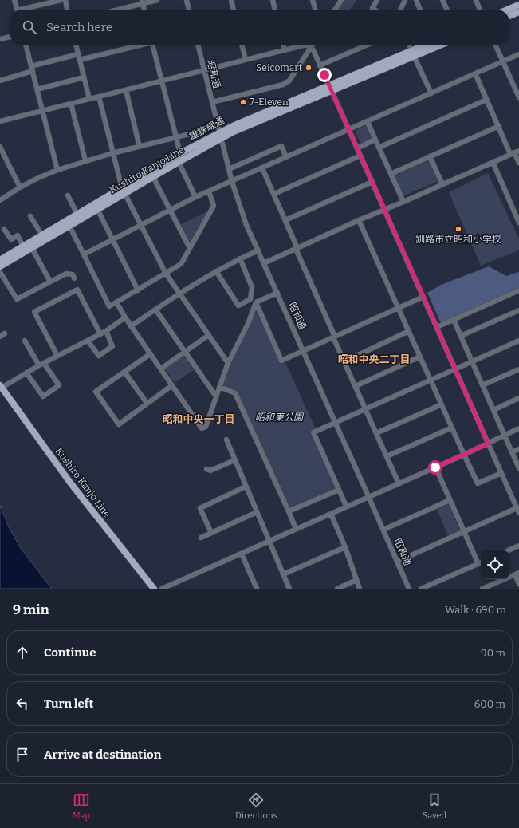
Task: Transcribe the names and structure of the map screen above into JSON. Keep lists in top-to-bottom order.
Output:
{
  "streets": {
    "main road": ["雄鉄線通", "Kushiro Kanjo Line"],
    "street": ["昭和通"]
  },
  "crossings": [
    ["昭和通", "雄鉄線通"],
    ["昭和通", "Kushiro Kanjo Line"],
    ["雄鉄線通", "Kushiro Kanjo Line"]
  ],
  "districts": ["昭和中央二丁目", "昭和中央一丁目"],
  "parks": ["昭和東公園"],
  "places": ["Seicomart", "7-Eleven", "釧路市立昭和小学校"],
  "page": {
    "search": "Search here",
    "heading": ["9 min", "Walk · 690 m"],
    "list": [
      ["Continue", "90 m"],
      ["Turn left", "600 m"],
      "Arrive at destination"
    ],
    "nav": ["Map", "Directions", "Saved"]
  }
}
